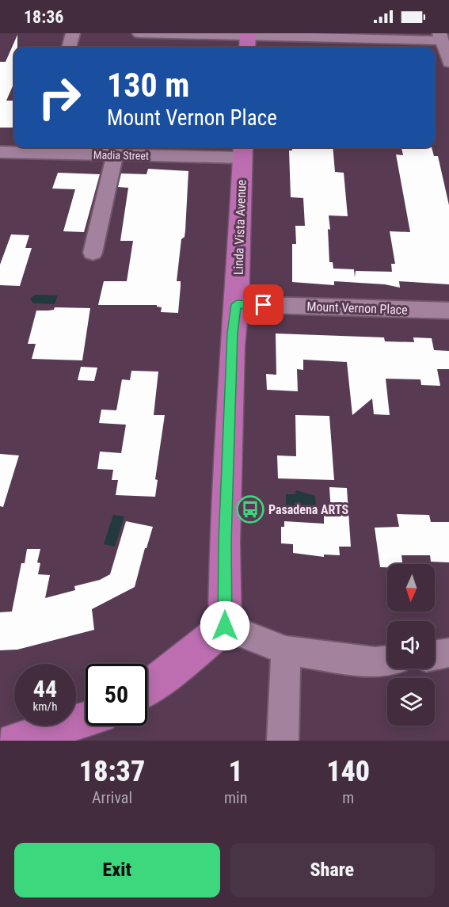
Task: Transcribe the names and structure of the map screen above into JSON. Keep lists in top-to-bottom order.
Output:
{
  "streets": {
    "main road": ["Linda Vista Avenue"],
    "street": ["Madia Street", "Mount Vernon Place"]
  },
  "crossings": [
    ["Madia Street", "Linda Vista Avenue"],
    ["Linda Vista Avenue", "Mount Vernon Place"]
  ],
  "places": {
    "bus stop": ["Pasadena ARTS"]
  },
  "north": "bottom",
  "page": {
    "status": "18:36",
    "turn": ["130 m", "Mount Vernon Place"],
    "speed": "44 km/h",
    "limit": "50",
    "eta": [
      "18:37",
      "Arrival",
      "1",
      "min",
      "140",
      "m"
    ],
    "buttons": ["Exit", "Share"]
  }
}
